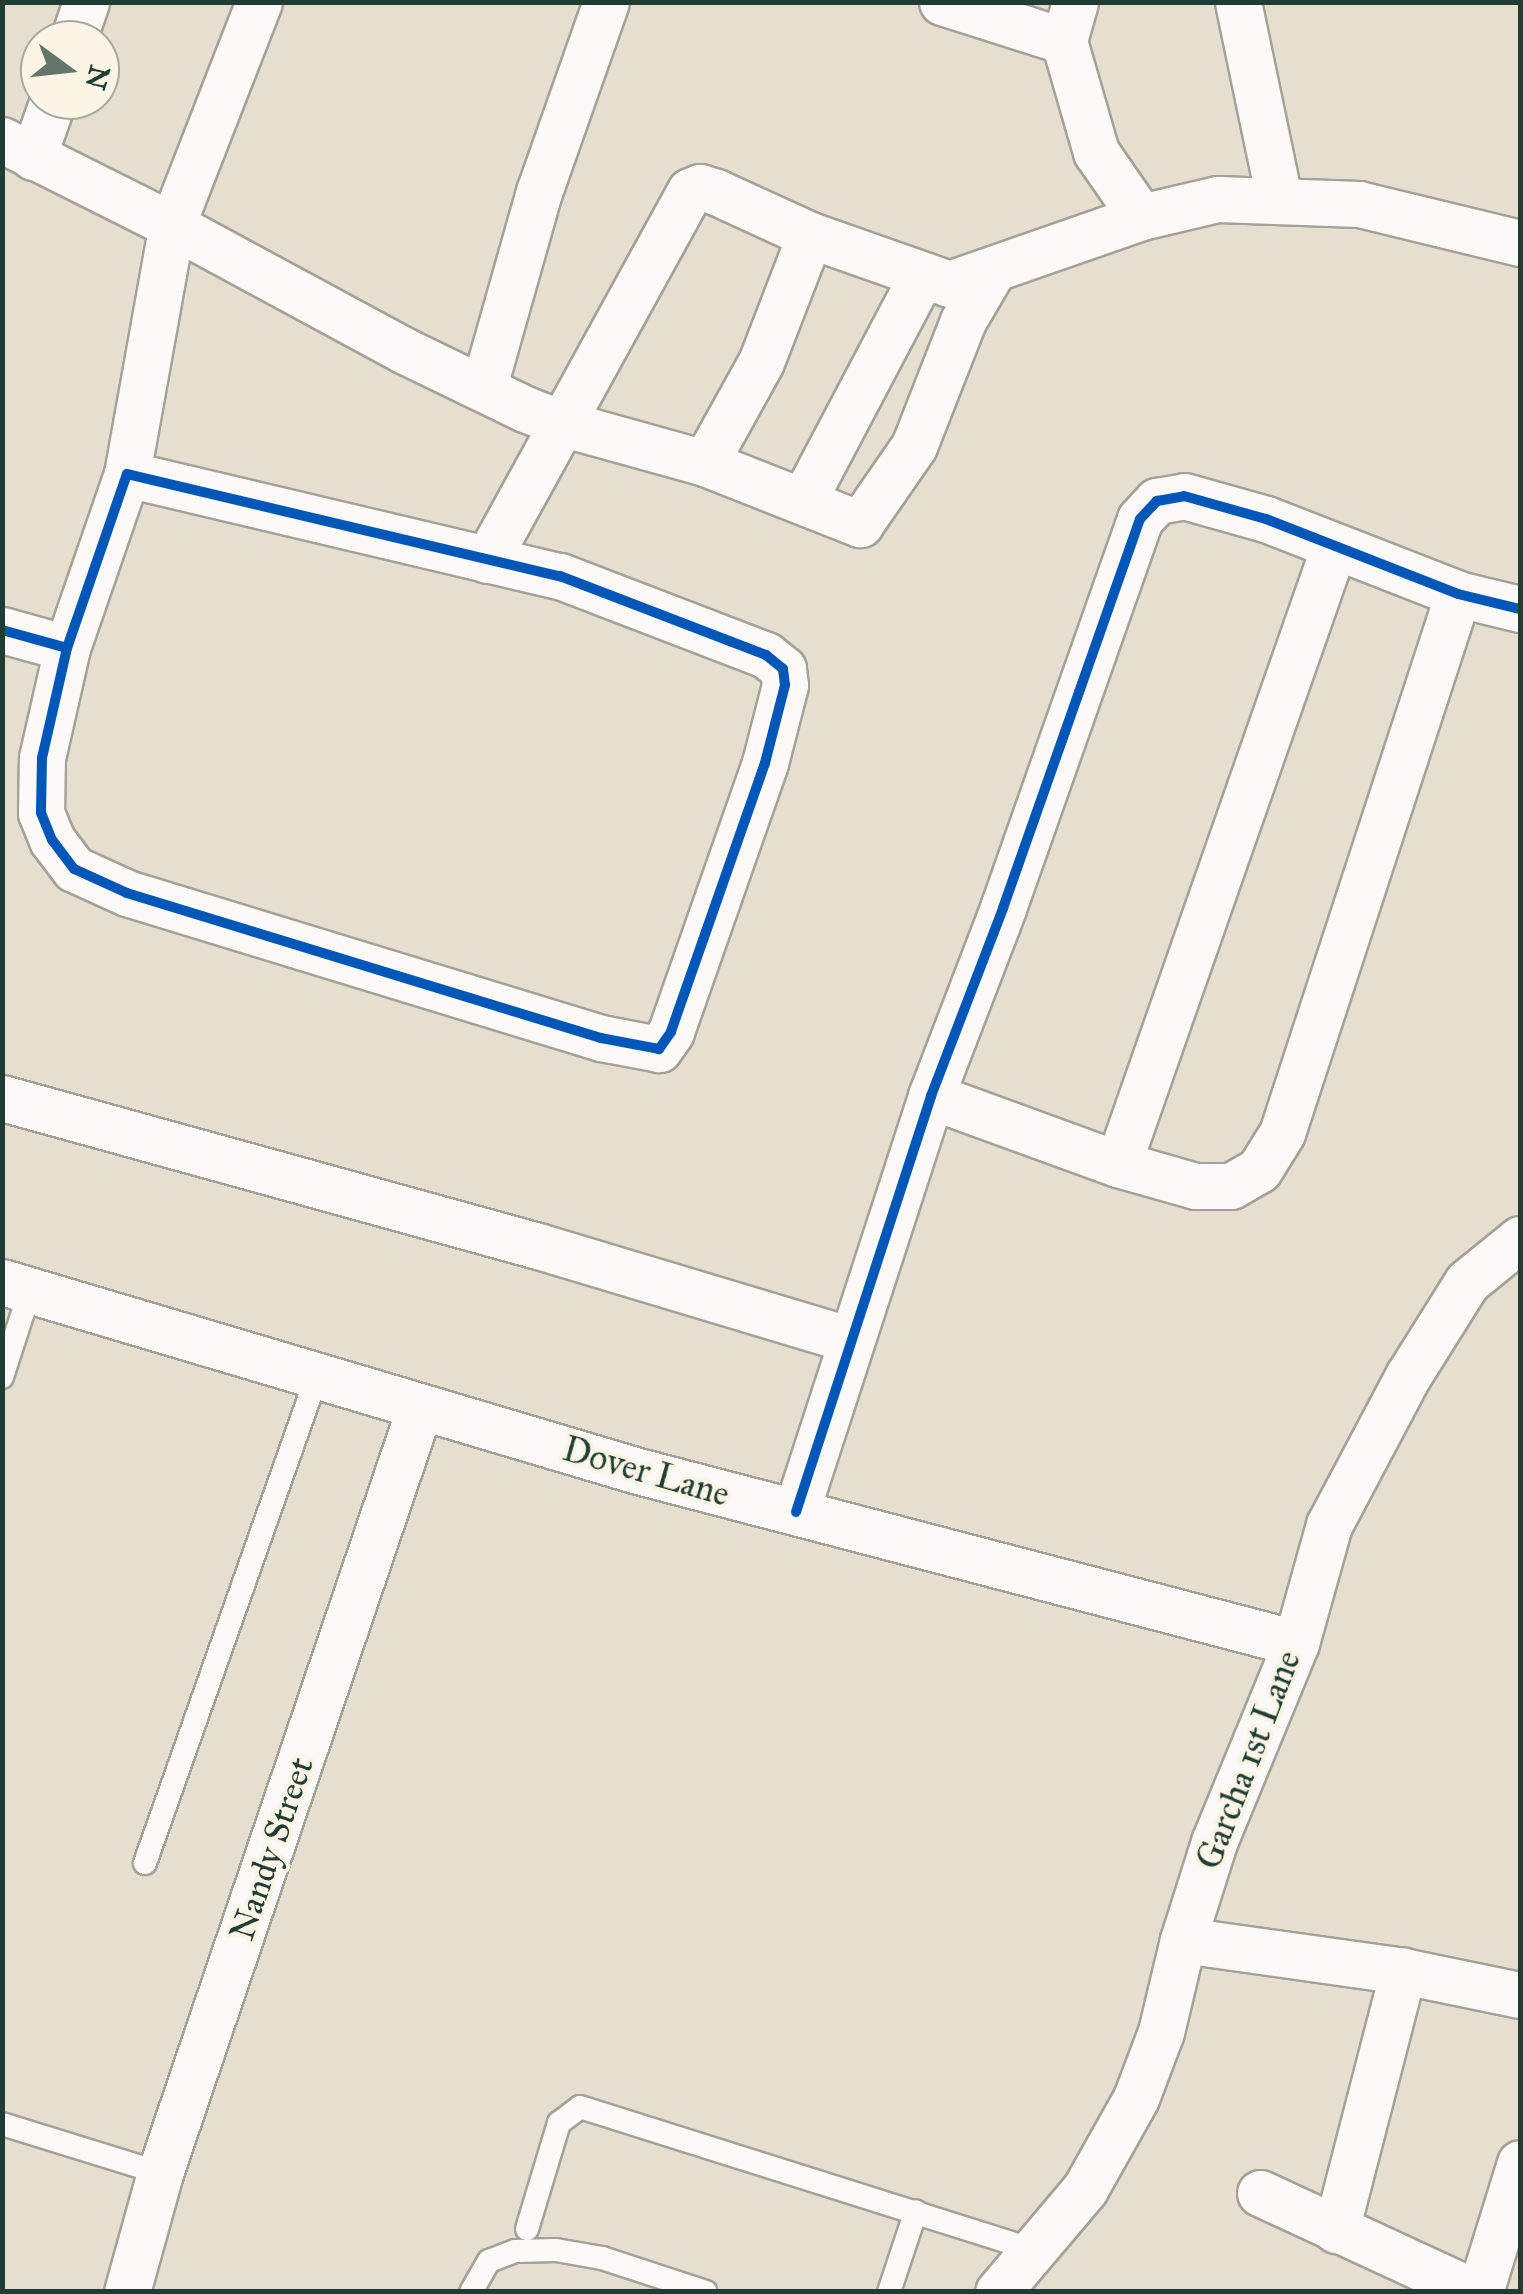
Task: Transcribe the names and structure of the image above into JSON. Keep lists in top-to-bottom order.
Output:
{
  "streets": {
    "street": ["Dover Lane", "Garcha 1st Lane", "Nandy Street"]
  },
  "crossings": [
    ["Dover Lane", "Garcha 1st Lane"],
    ["Dover Lane", "Nandy Street"]
  ],
  "north": "right"
}
